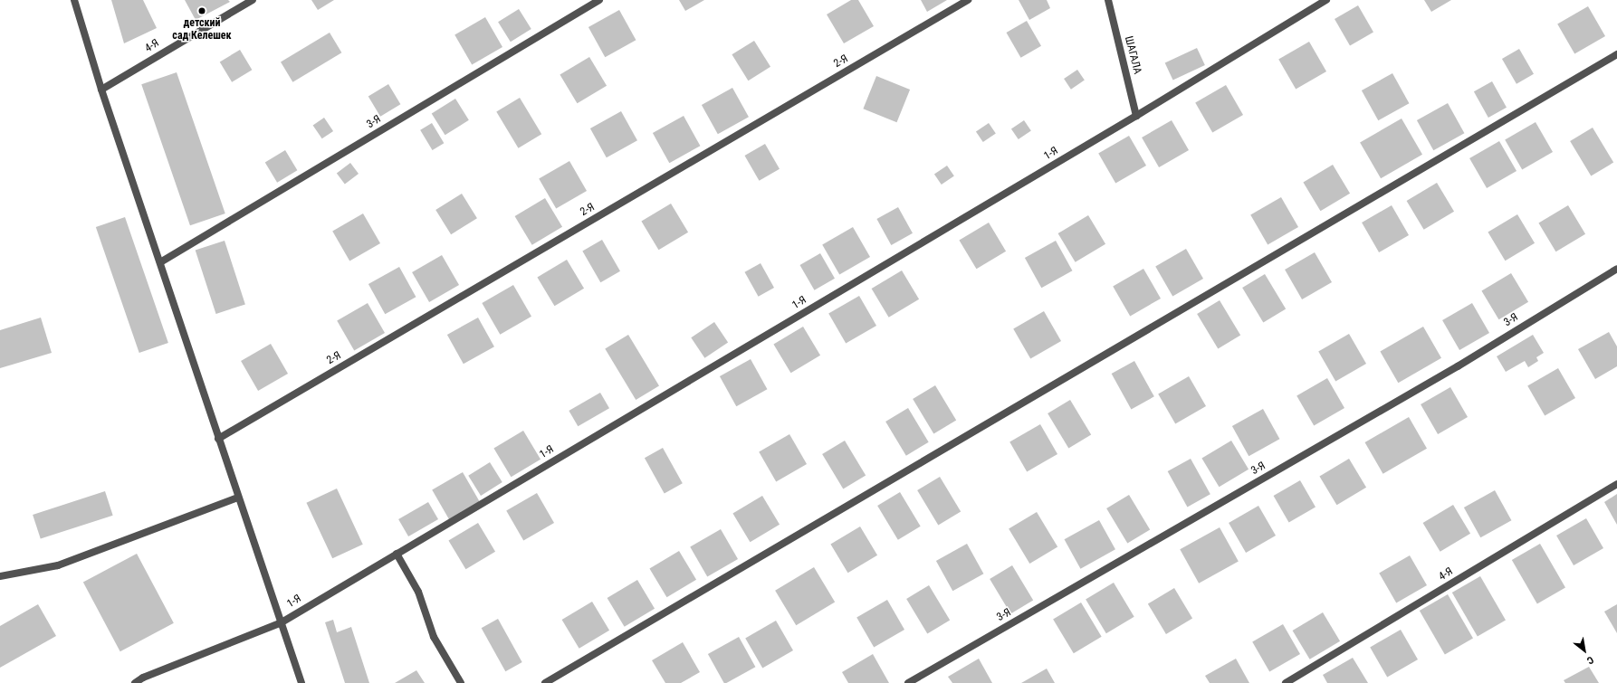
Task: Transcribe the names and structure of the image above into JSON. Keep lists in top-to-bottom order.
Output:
{
  "streets": {
    "street": [
      "4-Я",
      "ШАГАЛА",
      "2-Я",
      "3-Я",
      "1-Я"
    ]
  },
  "crossings": [
    ["ШАГАЛА", "1-Я"]
  ],
  "places": ["детский сад Келешек"],
  "north": "bottom right"
}
